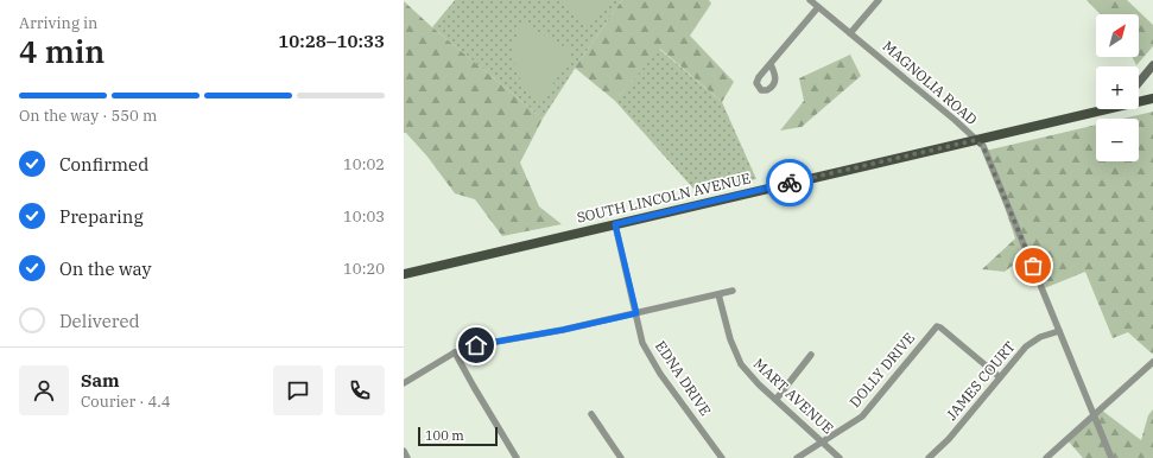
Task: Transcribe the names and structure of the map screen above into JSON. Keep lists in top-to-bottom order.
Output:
{
  "streets": {
    "main road": ["SOUTH LINCOLN AVENUE"],
    "street": [
      "MAGNOLIA ROAD",
      "DOLLY DRIVE",
      "EDNA DRIVE",
      "JAMES COURT",
      "MART AVENUE"
    ]
  },
  "crossings": [
    ["MAGNOLIA ROAD", "SOUTH LINCOLN AVENUE"],
    ["MAGNOLIA ROAD", "JAMES COURT"],
    ["SOUTH LINCOLN AVENUE", "EDNA DRIVE"],
    ["DOLLY DRIVE", "JAMES COURT"],
    ["DOLLY DRIVE", "MART AVENUE"]
  ],
  "scale_bar": "100 m",
  "north": "top right",
  "page": {
    "heading": ["4 min", "Arriving in", "10:28–10:33"],
    "panel": ["Sam", "Courier · 4.4"],
    "map_buttons": ["+", "−"],
    "bar": "On the way · 550 m",
    "list": [
      ["Confirmed", "10:02"],
      ["Preparing", "10:03"],
      ["On the way", "10:20"],
      "Delivered"
    ],
    "scale": "100 m"
  }
}
